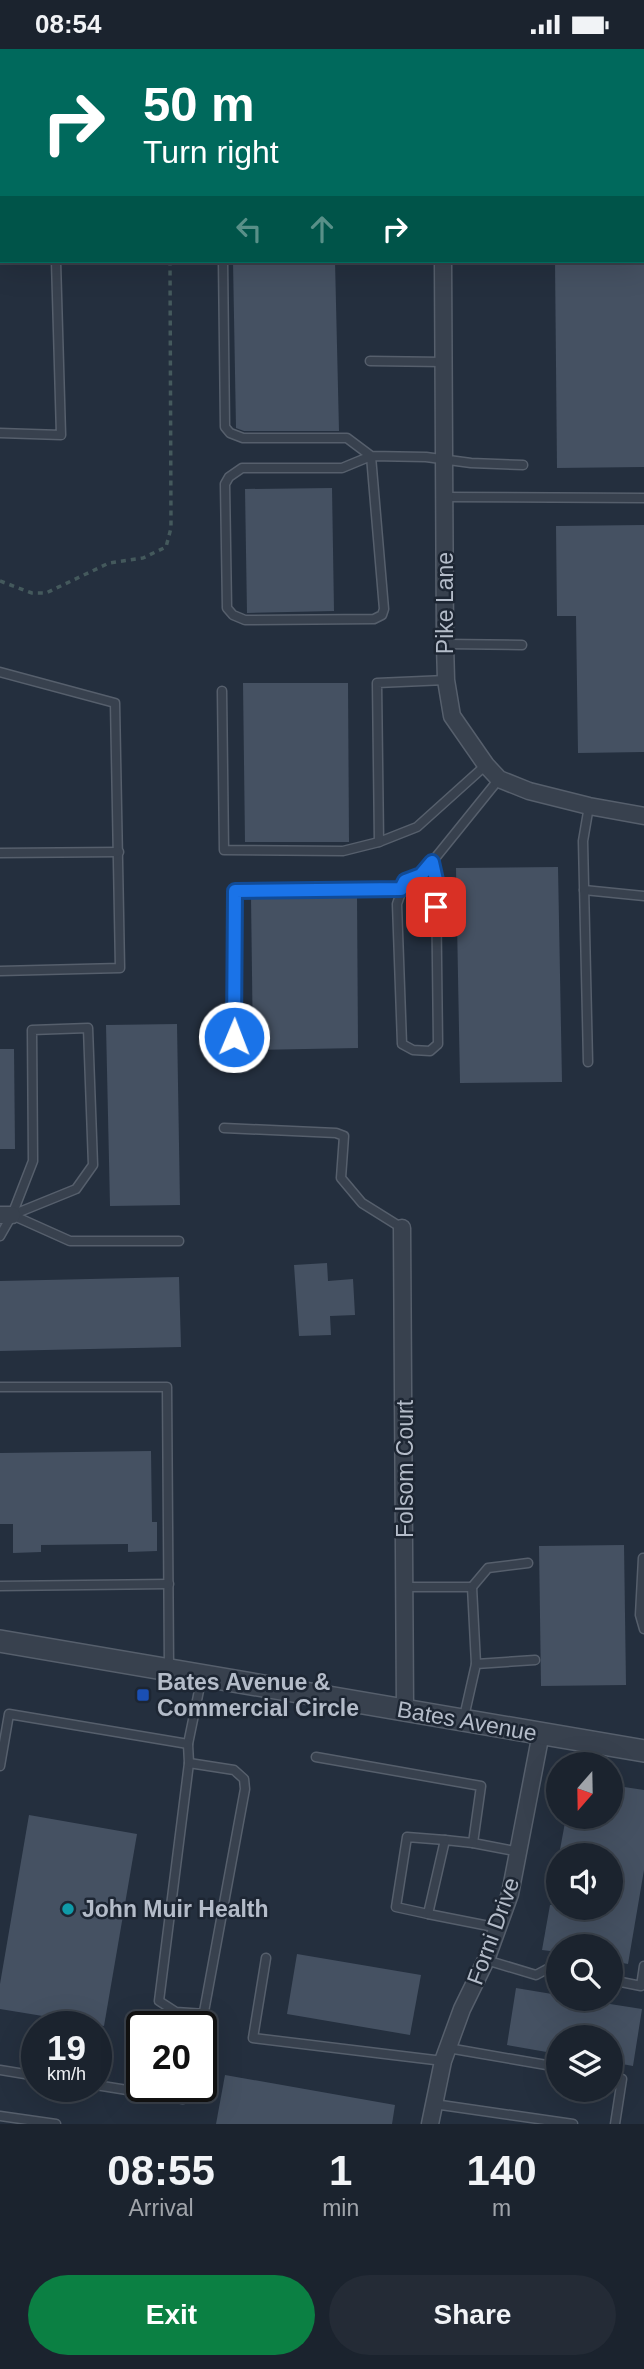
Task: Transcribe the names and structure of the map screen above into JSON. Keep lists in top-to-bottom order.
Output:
{
  "streets": {
    "street": [
      "Pike Lane",
      "Folsom Court",
      "Bates Avenue",
      "Forni Drive"
    ]
  },
  "crossings": [
    ["Folsom Court", "Bates Avenue"],
    ["Bates Avenue", "Forni Drive"]
  ],
  "places": {
    "transit": ["Bates Avenue & Commercial Circle"],
    "other": ["John Muir Health"]
  },
  "north": "bottom",
  "page": {
    "status": "08:54",
    "turn": ["50 m", "Turn right"],
    "speed": "19 km/h",
    "limit": "20",
    "eta": [
      "08:55",
      "Arrival",
      "1",
      "min",
      "140",
      "m"
    ],
    "buttons": ["Exit", "Share"]
  }
}
